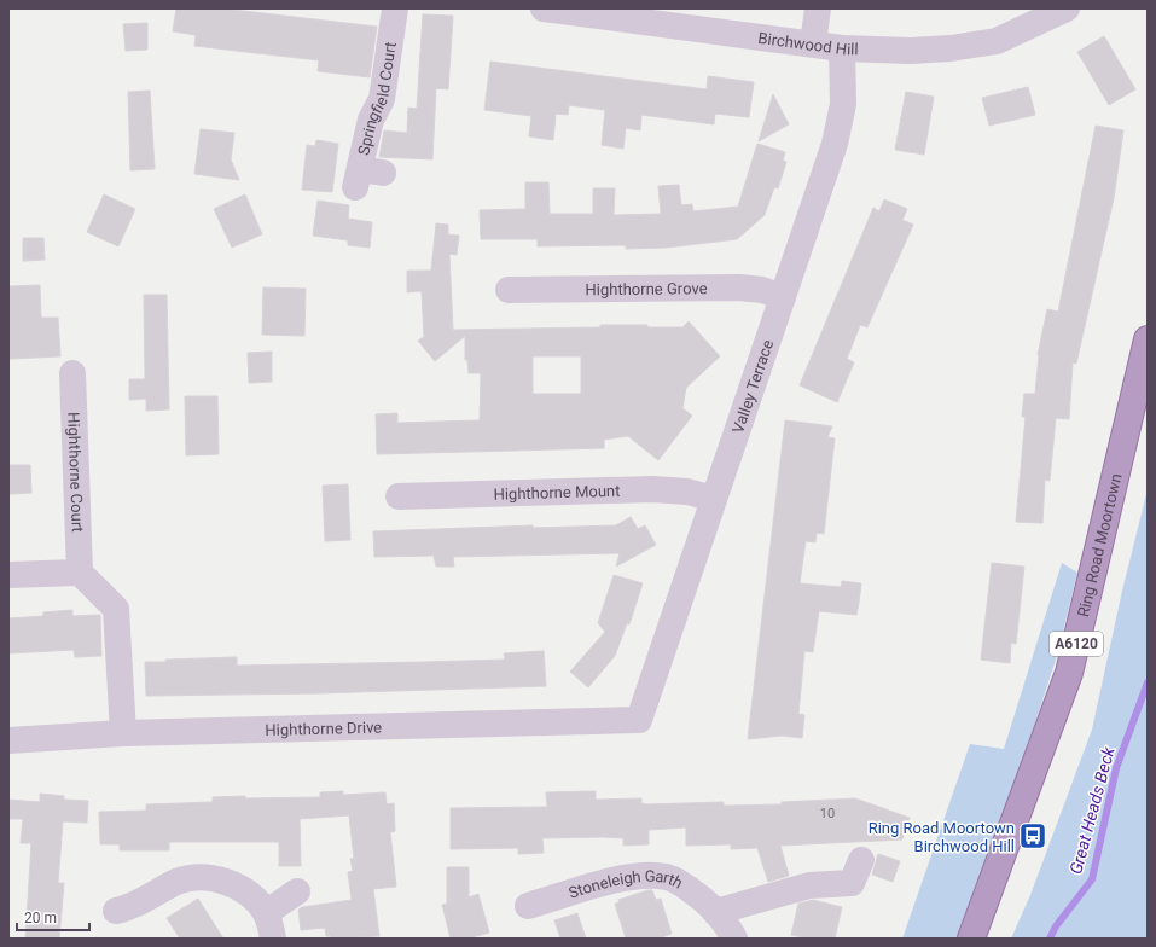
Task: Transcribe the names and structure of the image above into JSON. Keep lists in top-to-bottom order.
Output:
{
  "streets": {
    "highway": ["Ring Road Moortown", "A6120"],
    "street": [
      "Birchwood Hill",
      "Springfield Court",
      "Highthorne Grove",
      "Valley Terrace",
      "Highthorne Court",
      "Highthorne Mount",
      "Highthorne Drive",
      "Stoneleigh Garth"
    ]
  },
  "crossings": [
    ["Birchwood Hill", "Valley Terrace"],
    ["Highthorne Grove", "Valley Terrace"],
    ["Valley Terrace", "Highthorne Mount"],
    ["Valley Terrace", "Highthorne Drive"]
  ],
  "water": ["Great Heads Beck"],
  "places": {
    "bus stop": ["Ring Road Moortown Birchwood Hill"]
  },
  "house_numbers": ["10"],
  "scale_bar": "20 m"
}
